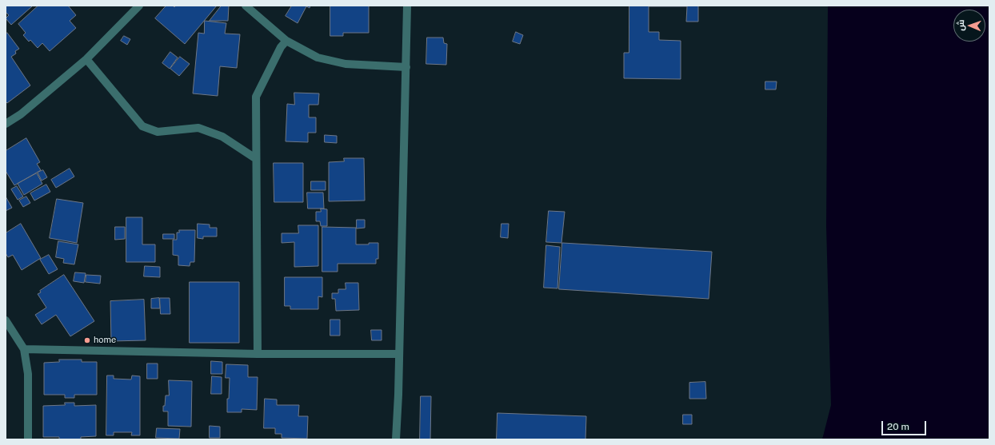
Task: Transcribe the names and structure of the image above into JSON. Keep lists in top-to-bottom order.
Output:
{
  "places": ["home"],
  "scale_bar": "20 m",
  "north": "left"
}
